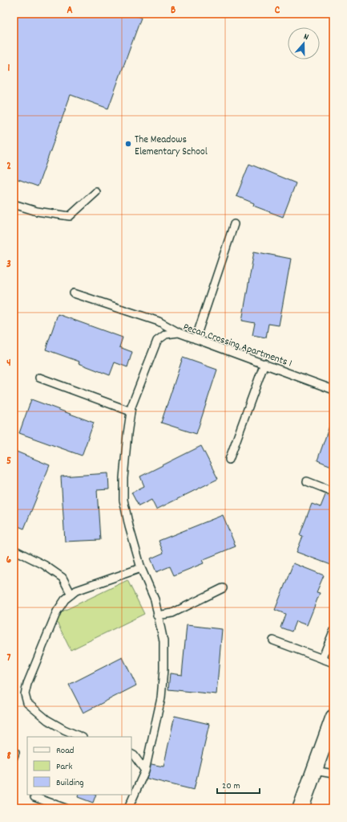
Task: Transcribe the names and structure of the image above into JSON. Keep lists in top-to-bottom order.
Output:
{
  "streets": {
    "lane": ["Pecan Crossing Apartments 1"]
  },
  "places": ["The Meadows Elementary School"],
  "legend": ["Road", "Park", "Building"],
  "scale_bar": "20 m",
  "north": "top",
  "grid": {
    "columns": ["A", "B", "C"],
    "rows": [
      "1",
      "2",
      "3",
      "4",
      "5",
      "6",
      "7",
      "8"
    ]
  }
}
